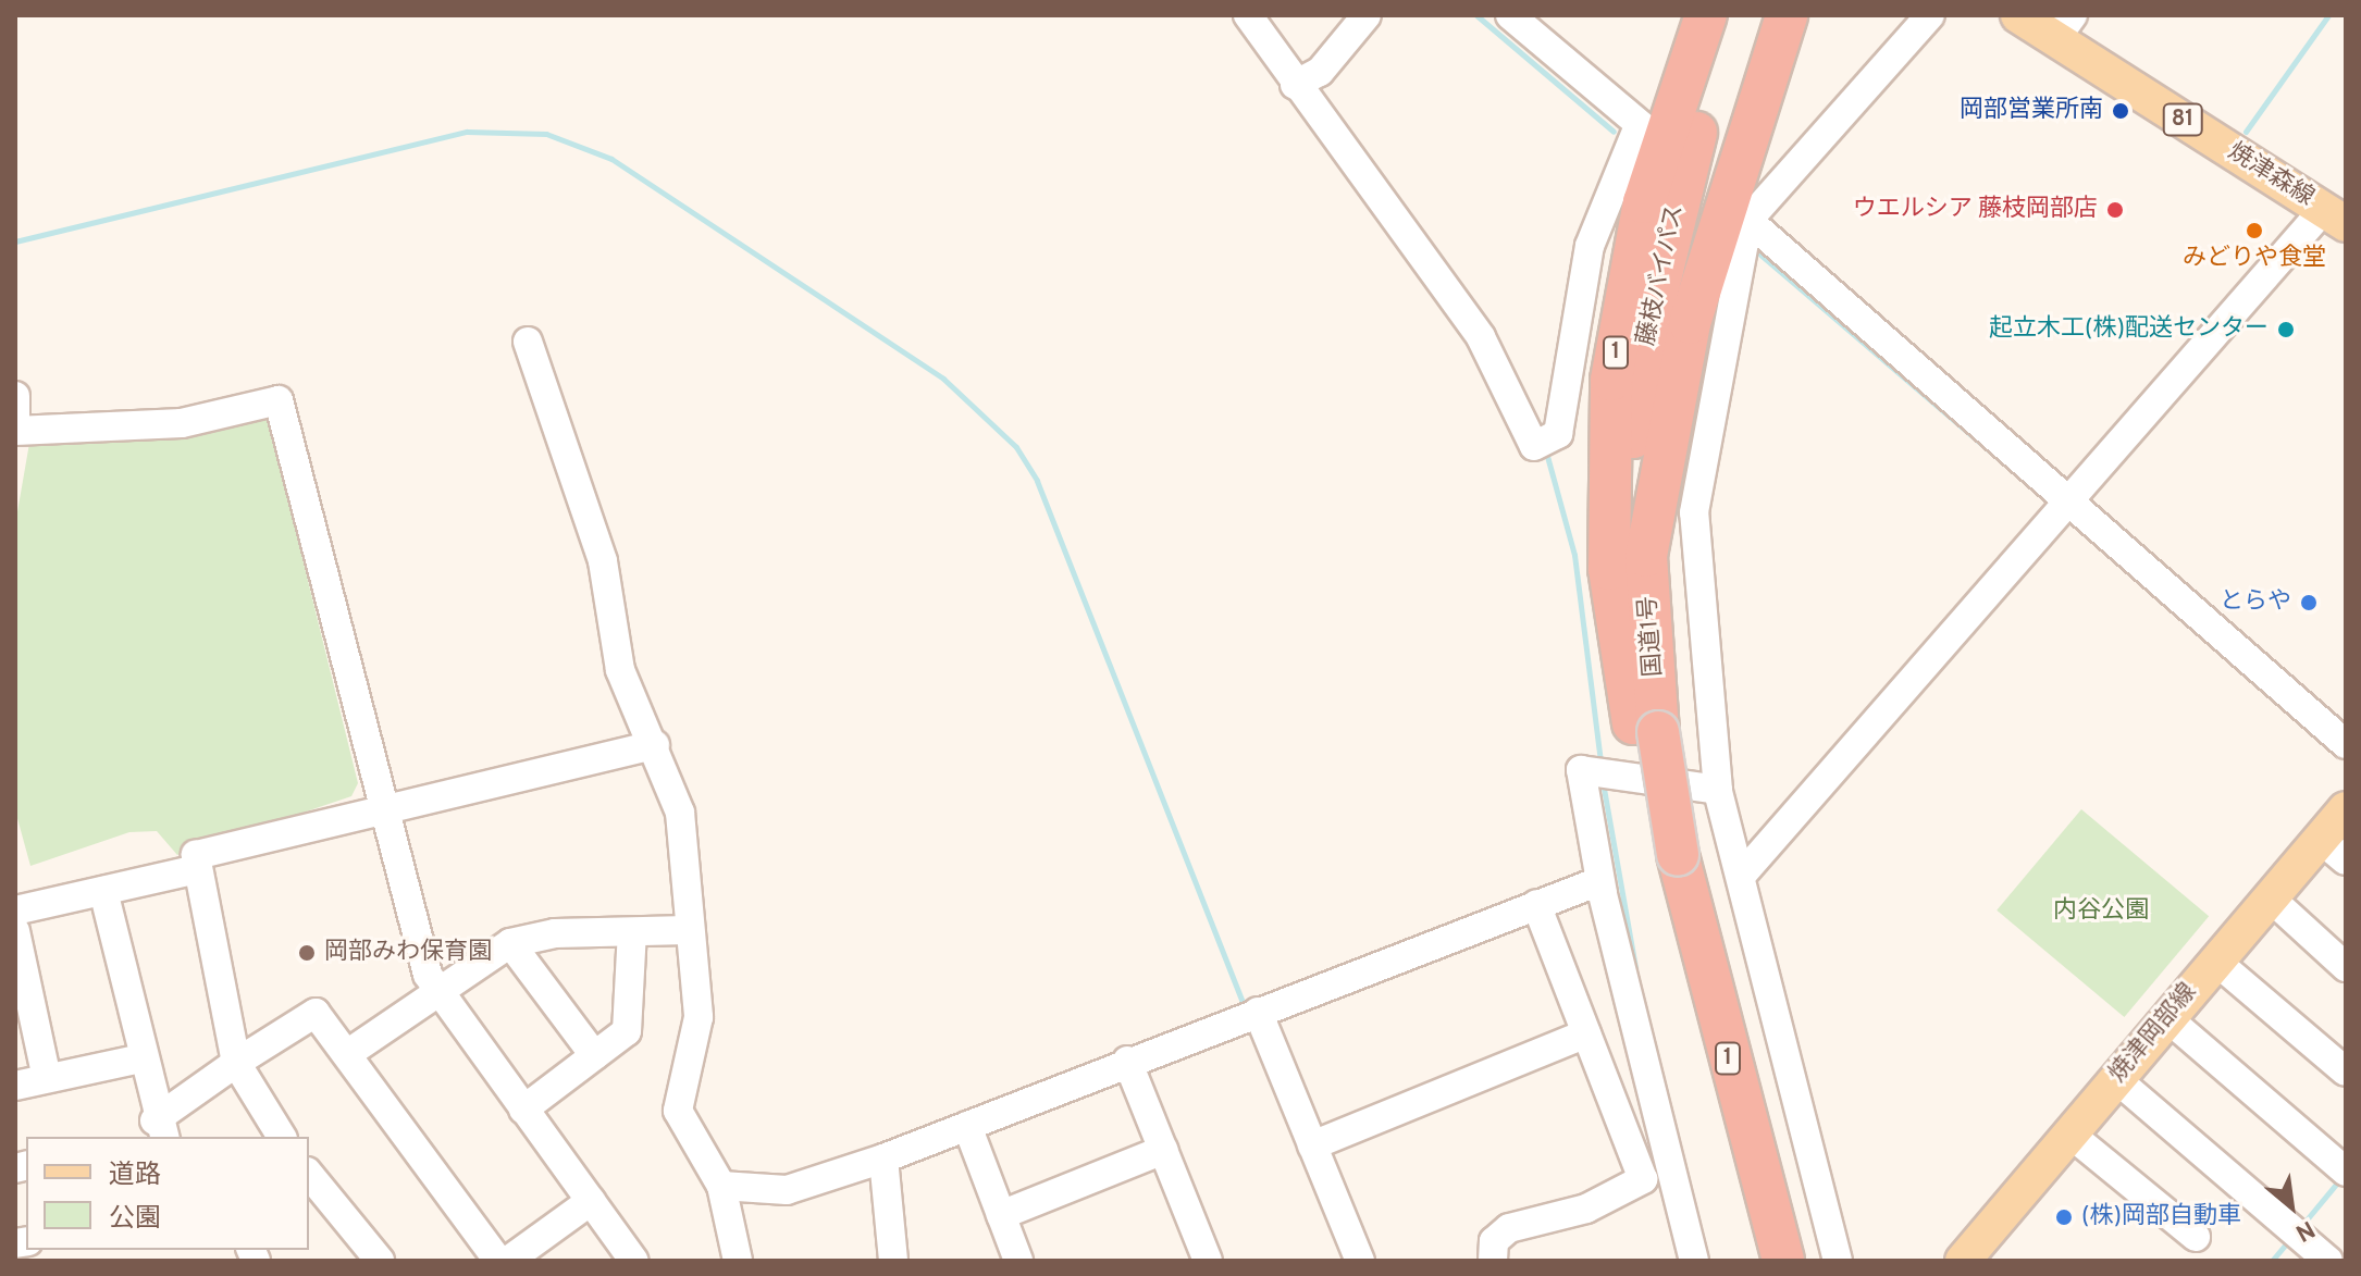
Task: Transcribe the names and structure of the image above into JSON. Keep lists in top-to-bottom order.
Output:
{
  "streets": {
    "highway": ["藤枝バイパス", "1", "国道1号"],
    "main road": ["81", "焼津森線", "焼津岡部線"]
  },
  "crossings": [
    ["藤枝バイパス", "国道1号"]
  ],
  "parks": ["内谷公園"],
  "places": [
    "岡部営業所南",
    "ウエルシア 藤枝岡部店",
    "みどりや食堂",
    "起立木工(株)配送センター",
    "とらや",
    "岡部みわ保育園",
    "(株)岡部自動車"
  ],
  "legend": ["道路", "公園"],
  "north": "bottom right"
}
